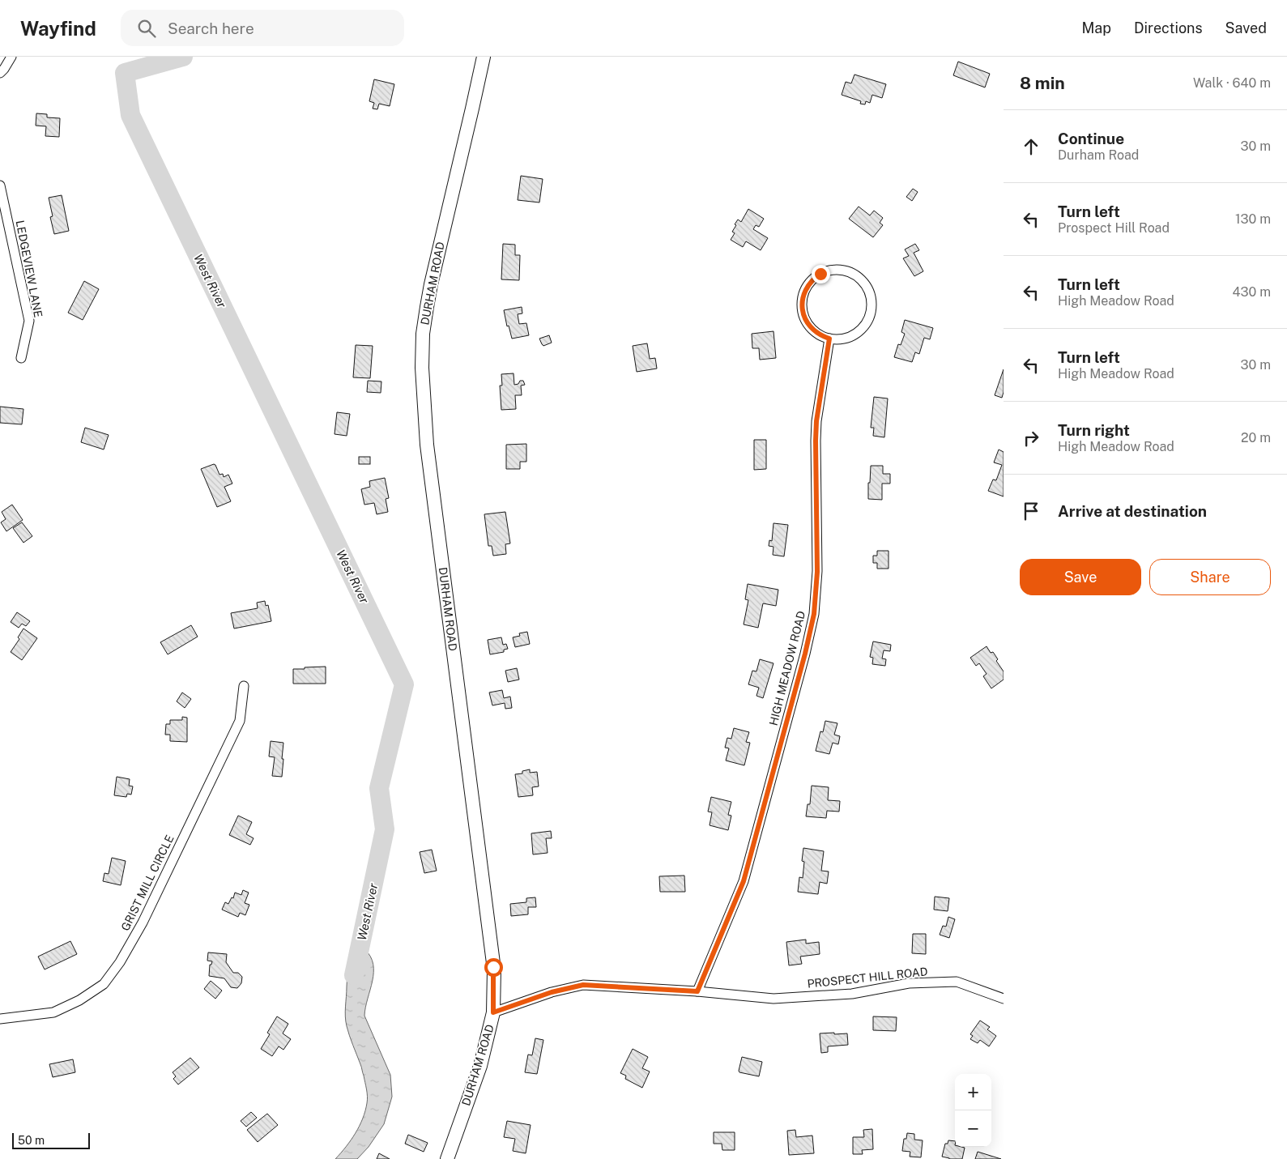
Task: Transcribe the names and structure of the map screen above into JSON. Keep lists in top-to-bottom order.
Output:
{
  "streets": {
    "main road": ["DURHAM ROAD"],
    "street": [
      "LEDGEVIEW LANE",
      "HIGH MEADOW ROAD",
      "GRIST MILL CIRCLE",
      "PROSPECT HILL ROAD"
    ]
  },
  "crossings": [
    ["DURHAM ROAD", "PROSPECT HILL ROAD"],
    ["HIGH MEADOW ROAD", "PROSPECT HILL ROAD"]
  ],
  "water": ["West River"],
  "scale_bar": "50 m",
  "page": {
    "header": "Wayfind",
    "search": "Search here",
    "nav": ["Map", "Directions", "Saved"],
    "heading": ["8 min", "Walk · 640 m"],
    "list": [
      ["Continue", "Durham Road", "30 m"],
      ["Turn left", "Prospect Hill Road", "130 m"],
      ["Turn left", "High Meadow Road", "430 m"],
      ["Turn left", "High Meadow Road", "30 m"],
      ["Turn right", "High Meadow Road", "20 m"],
      "Arrive at destination"
    ],
    "buttons": ["Save", "Share"],
    "map_buttons": ["+", "−"],
    "scale": "50 m"
  }
}
